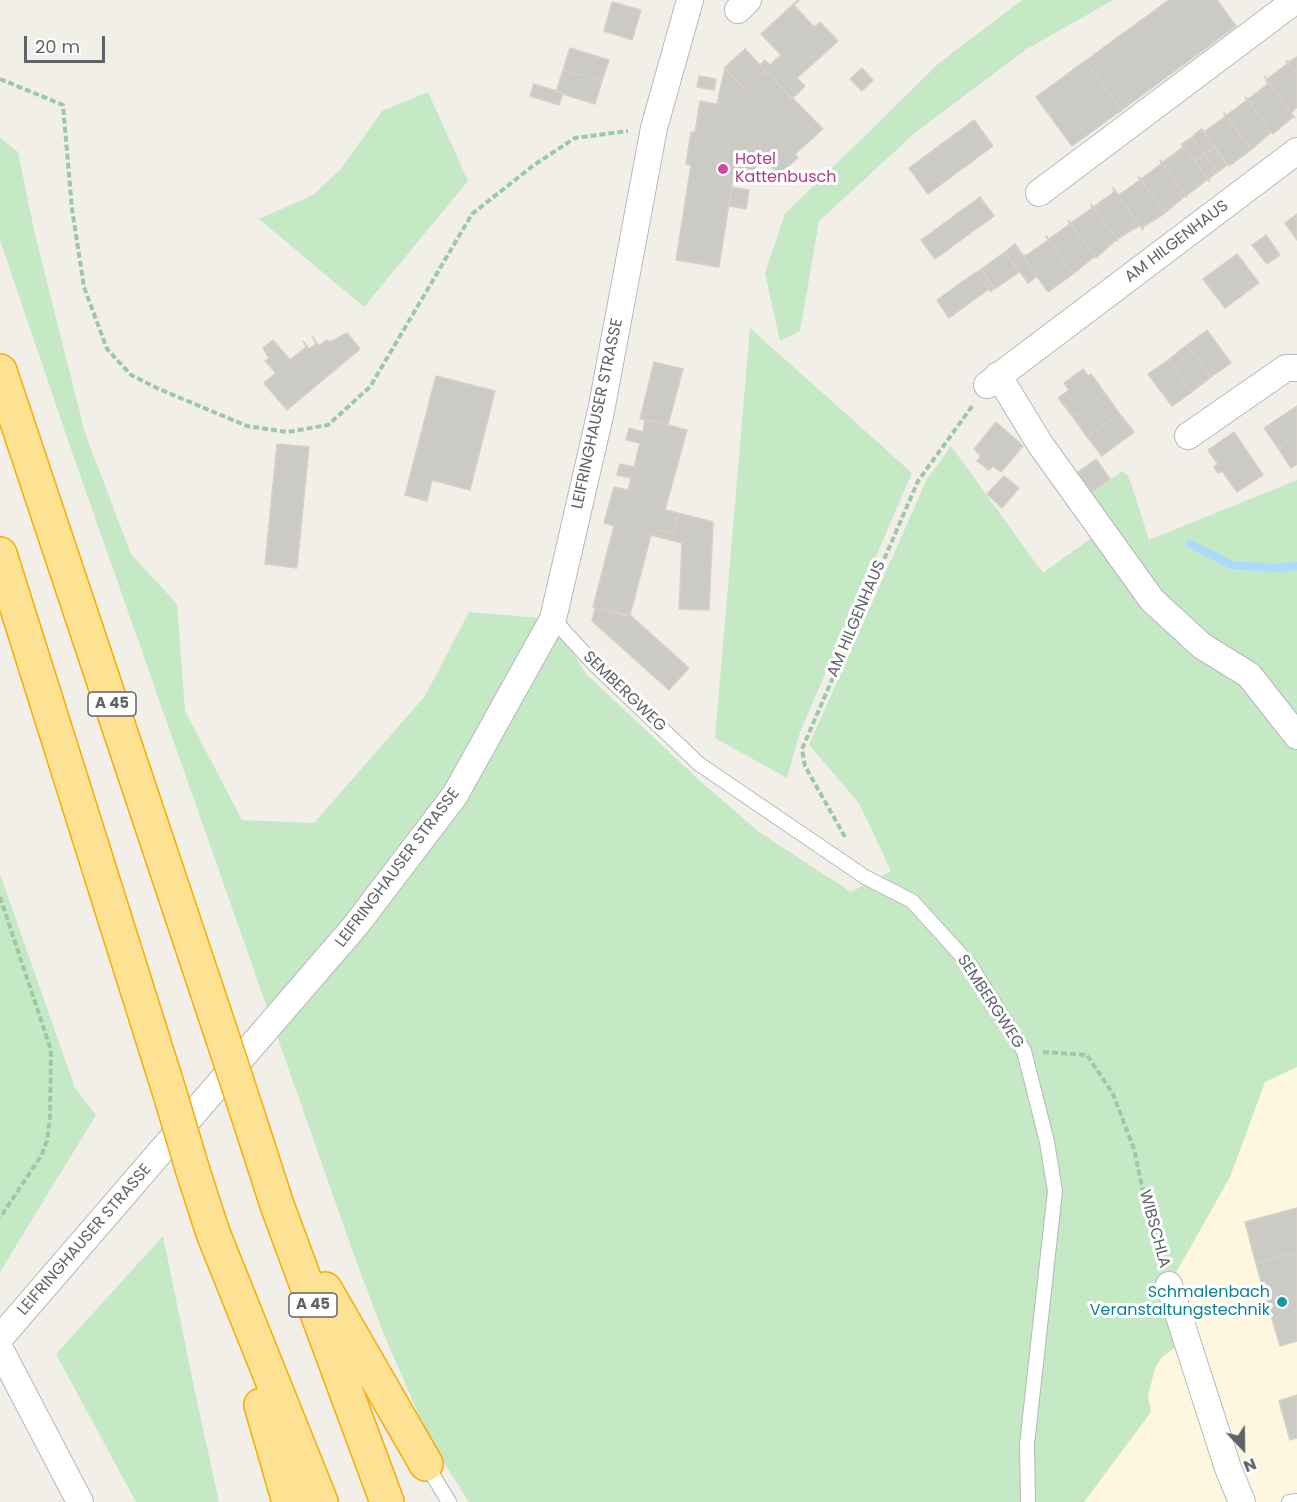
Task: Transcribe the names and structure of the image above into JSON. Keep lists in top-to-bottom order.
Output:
{
  "streets": {
    "highway": ["A 45"],
    "street": ["AM HILGENHAUS", "LEIFRINGHAUSER STRASSE", "WIBSCHLA"],
    "lane": ["SEMBERGWEG"]
  },
  "crossings": [
    ["AM HILGENHAUS", "SEMBERGWEG"],
    ["LEIFRINGHAUSER STRASSE", "SEMBERGWEG"],
    ["SEMBERGWEG", "WIBSCHLA"]
  ],
  "places": ["Hotel Kattenbusch", "Schmalenbach Veranstaltungstechnik"],
  "scale_bar": "20 m",
  "north": "bottom"
}
